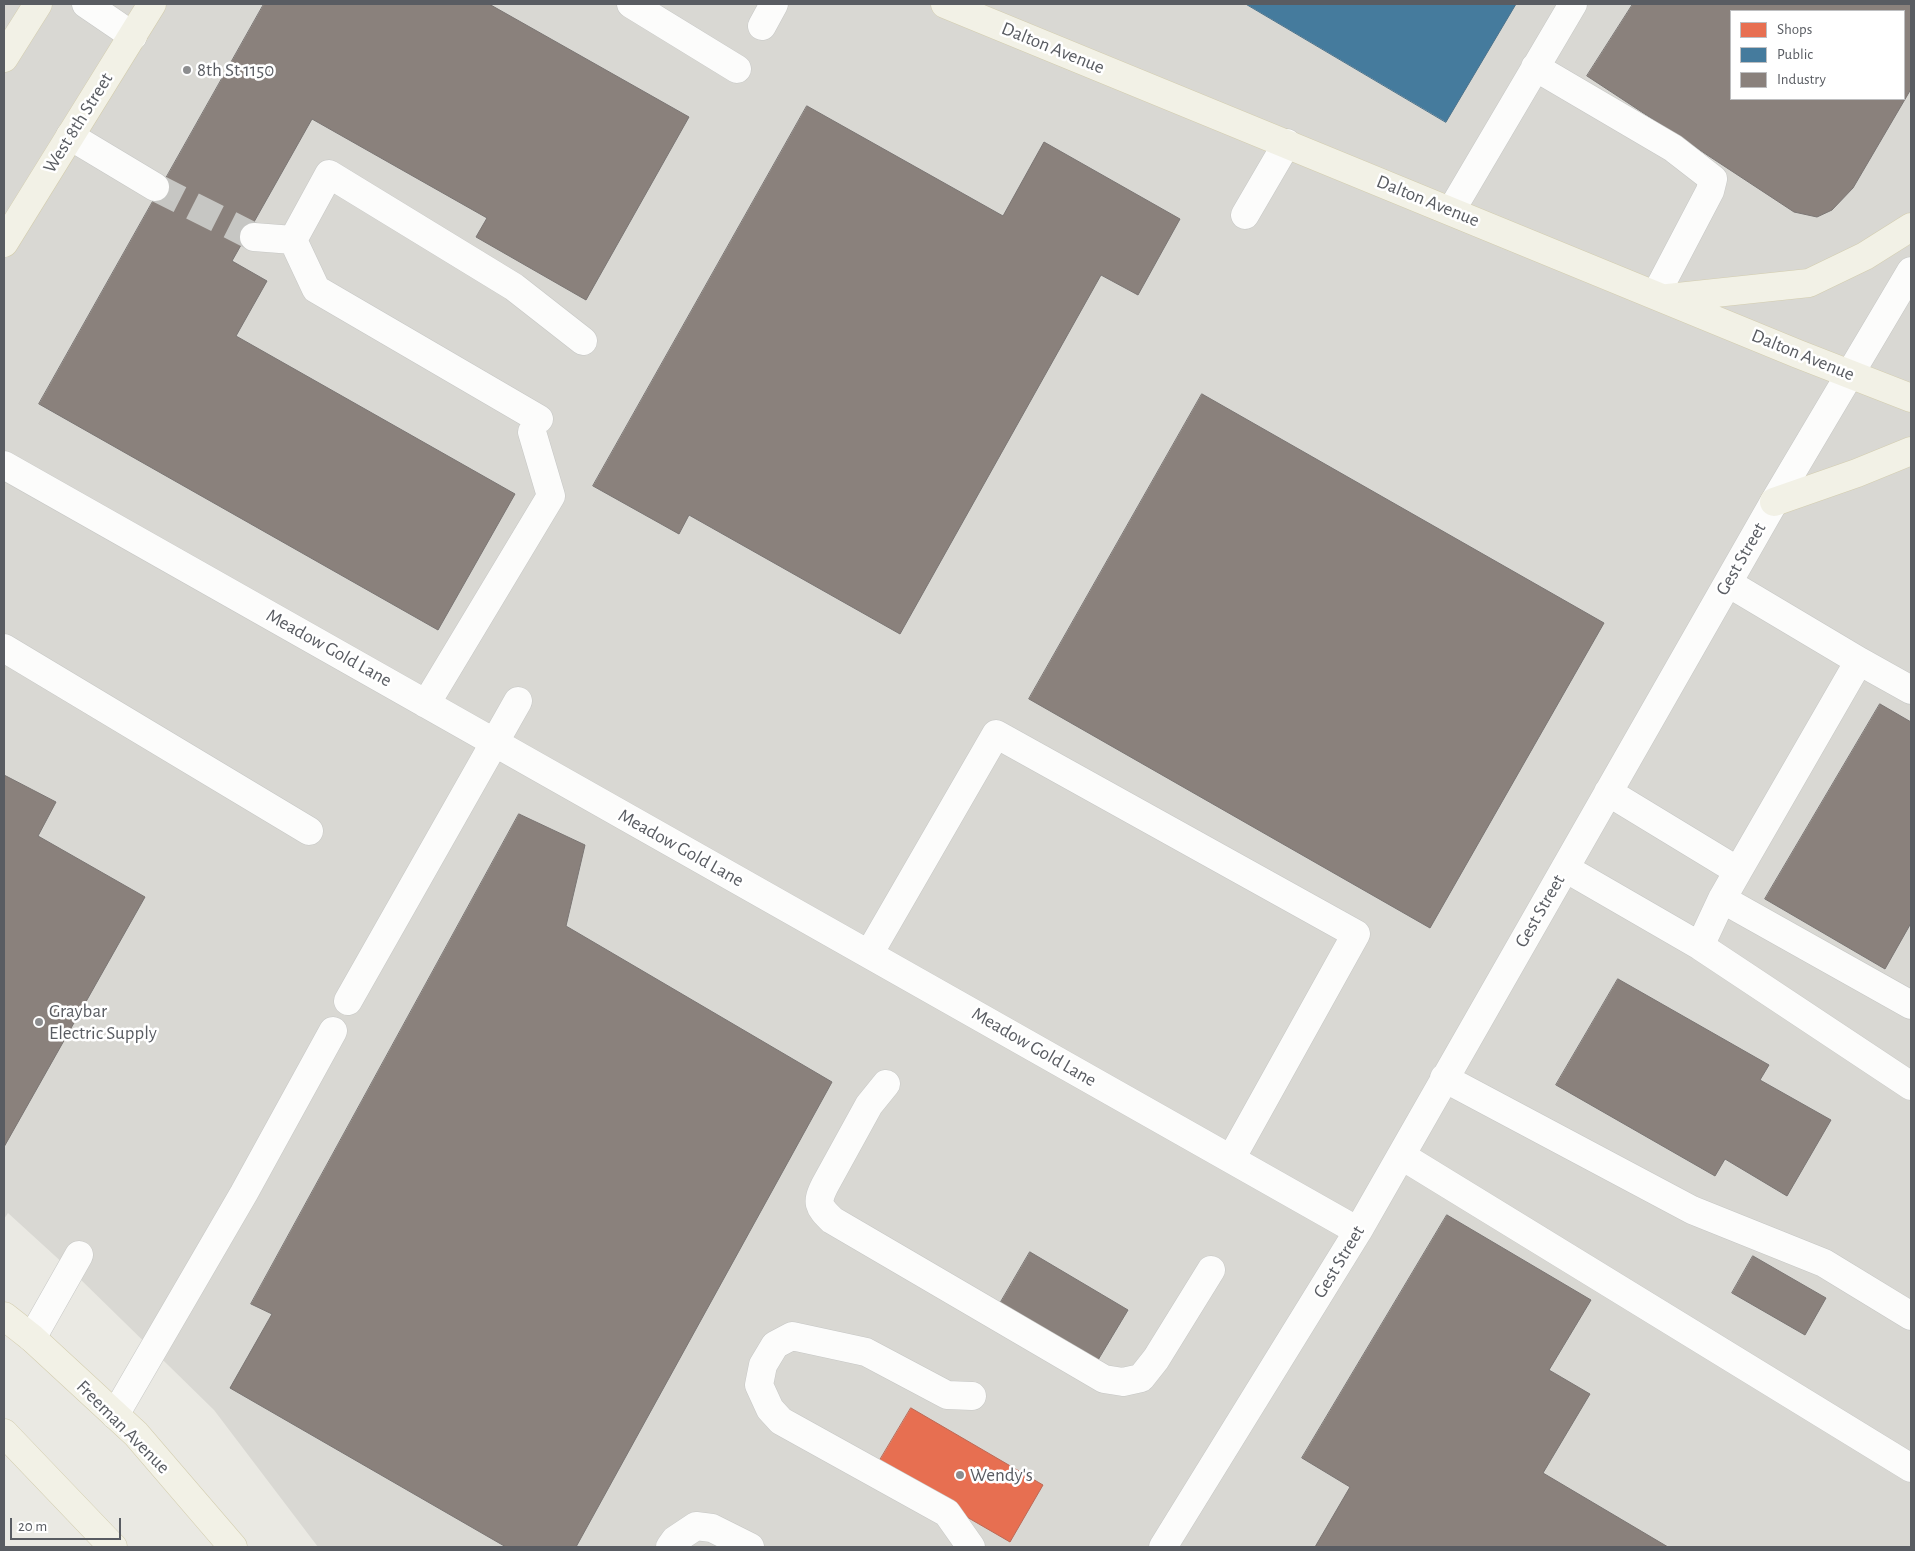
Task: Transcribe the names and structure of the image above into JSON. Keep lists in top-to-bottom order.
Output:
{
  "streets": {
    "main road": ["Dalton Avenue", "West 8th Street", "Freeman Avenue"],
    "street": ["Gest Street", "Meadow Gold Lane"]
  },
  "crossings": [
    ["Dalton Avenue", "Gest Street"],
    ["Gest Street", "Meadow Gold Lane"]
  ],
  "places": ["8th St 1150", "Graybar Electric Supply", "Wendy's"],
  "legend": ["Shops", "Public", "Industry"],
  "scale_bar": "20 m"
}
